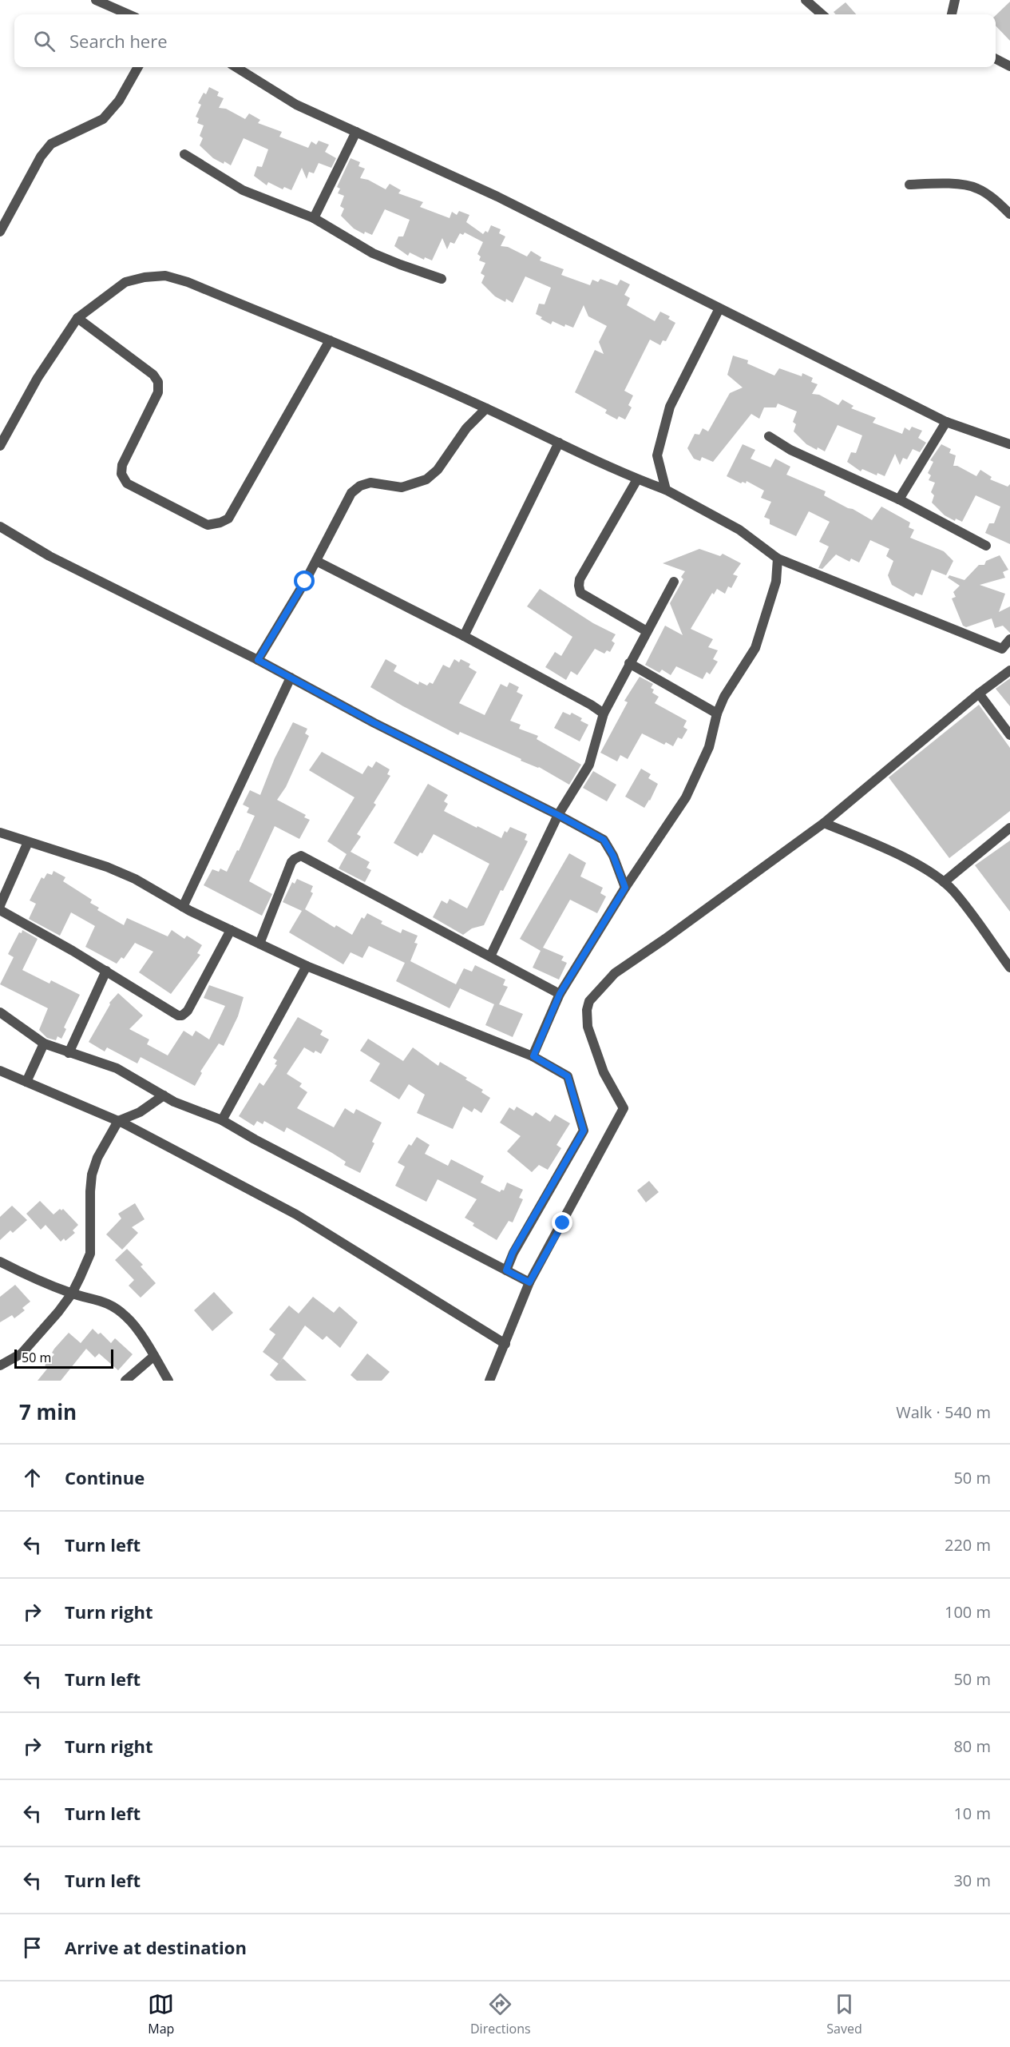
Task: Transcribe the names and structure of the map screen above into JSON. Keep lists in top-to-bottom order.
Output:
{
  "scale_bar": "50 m",
  "page": {
    "search": "Search here",
    "scale": "50 m",
    "heading": ["7 min", "Walk · 540 m"],
    "list": [
      ["Continue", "50 m"],
      ["Turn left", "220 m"],
      ["Turn right", "100 m"],
      ["Turn left", "50 m"],
      ["Turn right", "80 m"],
      ["Turn left", "10 m"],
      ["Turn left", "30 m"],
      "Arrive at destination"
    ],
    "nav": ["Map", "Directions", "Saved"]
  }
}
